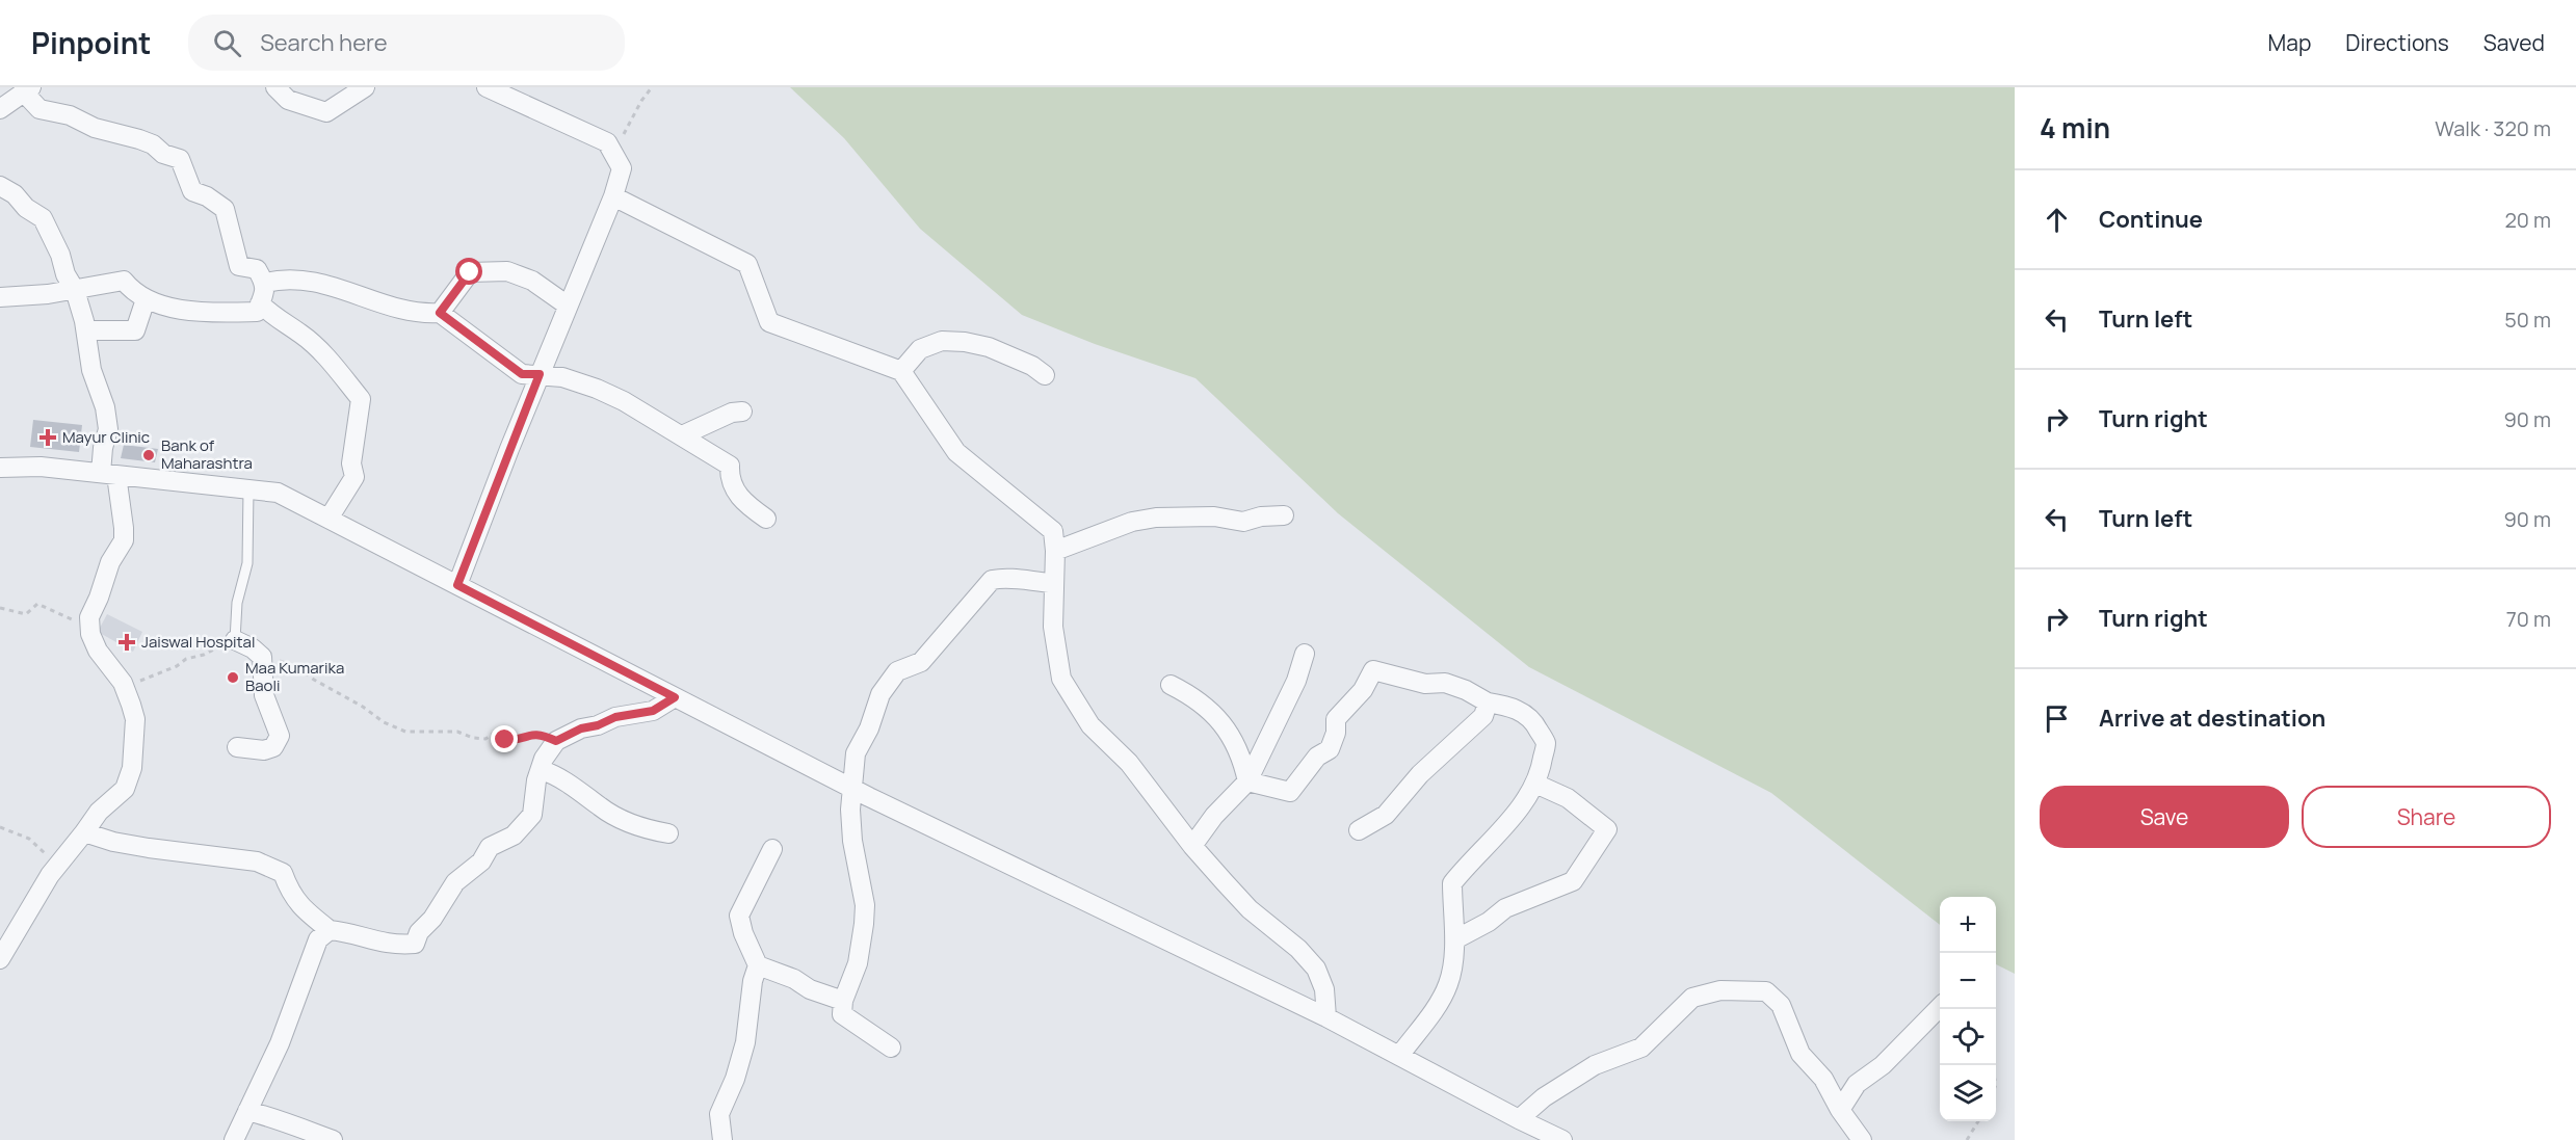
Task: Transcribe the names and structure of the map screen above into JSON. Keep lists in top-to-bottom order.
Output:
{
  "places": {
    "health": ["Mayur Clinic", "Jaiswal Hospital"],
    "other": ["Bank of Maharashtra", "Maa Kumarika Baoli"]
  },
  "page": {
    "header": "Pinpoint",
    "search": "Search here",
    "nav": ["Map", "Directions", "Saved"],
    "heading": ["4 min", "Walk · 320 m"],
    "list": [
      ["Continue", "20 m"],
      ["Turn left", "50 m"],
      ["Turn right", "90 m"],
      ["Turn left", "90 m"],
      ["Turn right", "70 m"],
      "Arrive at destination"
    ],
    "buttons": ["Save", "Share"],
    "map_buttons": ["+", "−"]
  }
}
